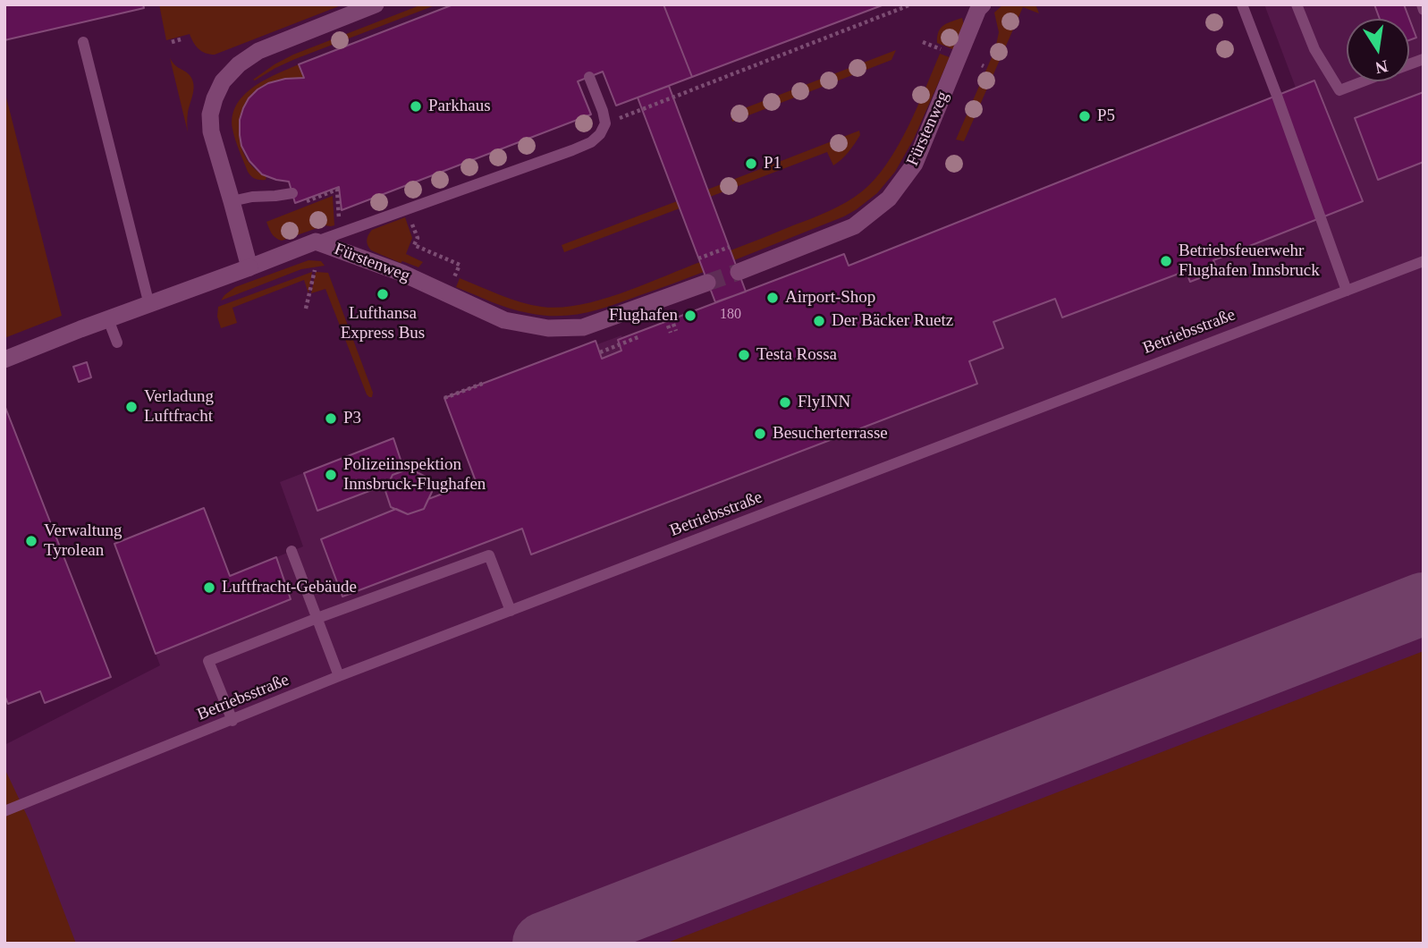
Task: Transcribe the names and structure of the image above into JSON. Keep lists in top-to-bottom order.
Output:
{
  "streets": {
    "street": ["Fürstenweg"],
    "lane": ["Betriebsstraße"]
  },
  "places": [
    "Parkhaus",
    "P5",
    "P1",
    "Betriebsfeuerwehr Flughafen Innsbruck",
    "Lufthansa Express Bus",
    "Airport-Shop",
    "Flughafen",
    "Der Bäcker Ruetz",
    "Testa Rossa",
    "FlyINN",
    "Verladung Luftfracht",
    "P3",
    "Besucherterrasse",
    "Polizeiinspektion Innsbruck-Flughafen",
    "Verwaltung Tyrolean",
    "Luftfracht-Gebäude"
  ],
  "house_numbers": ["180"],
  "north": "bottom"
}
